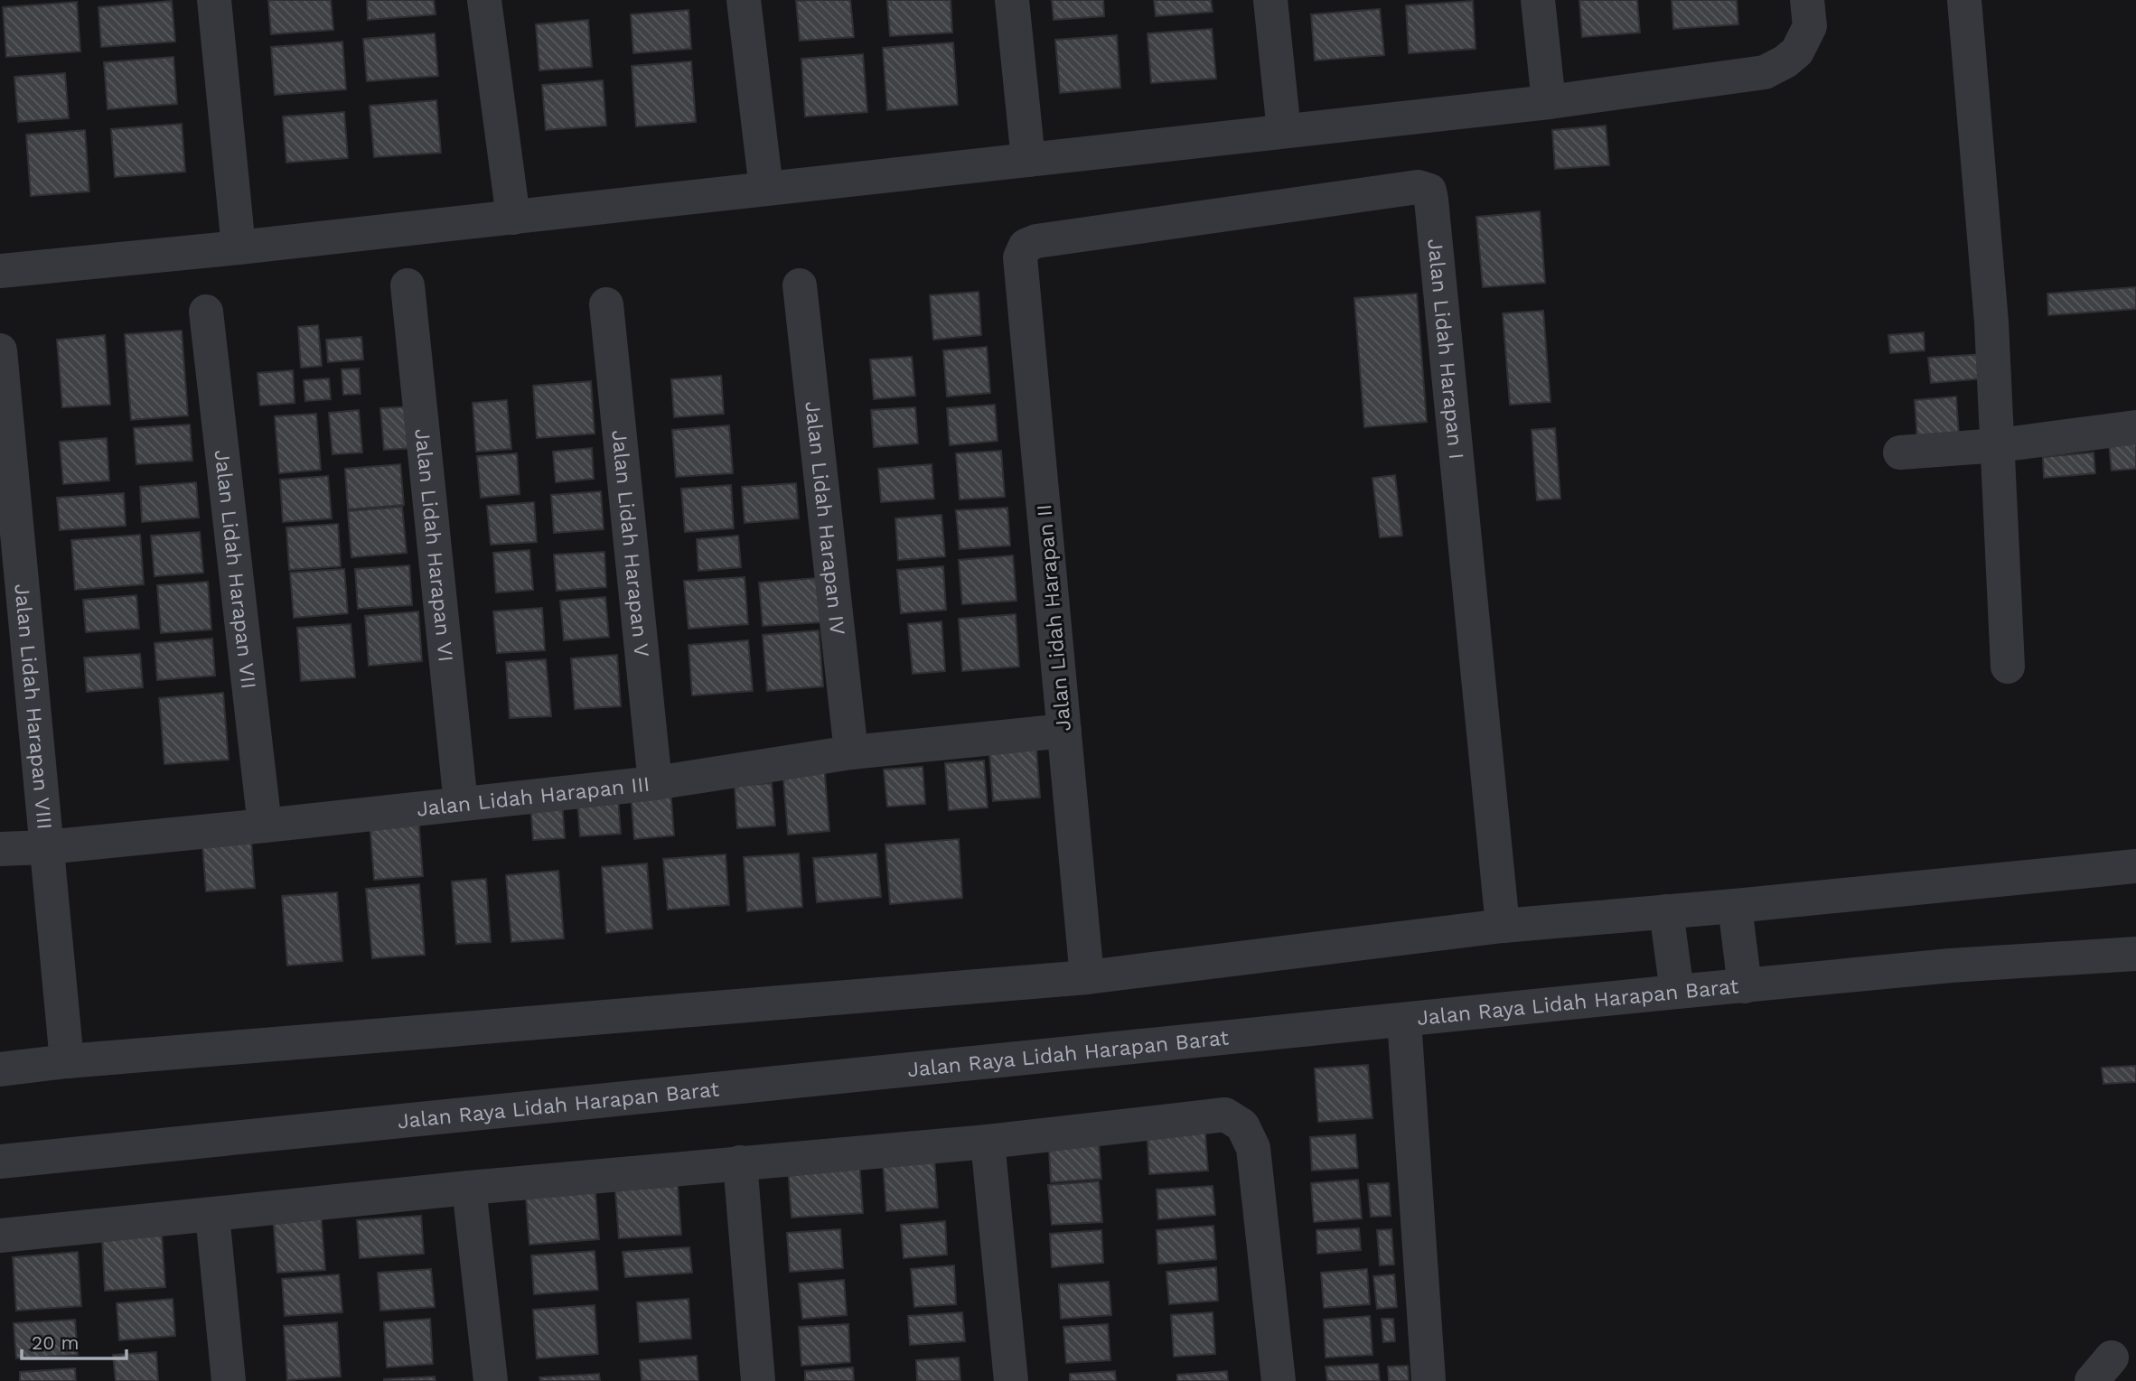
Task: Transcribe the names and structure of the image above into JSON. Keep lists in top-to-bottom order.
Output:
{
  "streets": {
    "street": [
      "Jalan Lidah Harapan I",
      "Jalan Lidah Harapan IV",
      "Jalan Lidah Harapan V",
      "Jalan Lidah Harapan VI",
      "Jalan Lidah Harapan VII",
      "Jalan Lidah Harapan II",
      "Jalan Lidah Harapan VIII",
      "Jalan Lidah Harapan III",
      "Jalan Raya Lidah Harapan Barat"
    ]
  },
  "crossings": [
    ["Jalan Lidah Harapan I", "Jalan Lidah Harapan II"],
    ["Jalan Lidah Harapan IV", "Jalan Lidah Harapan III"],
    ["Jalan Lidah Harapan V", "Jalan Lidah Harapan III"],
    ["Jalan Lidah Harapan VI", "Jalan Lidah Harapan III"],
    ["Jalan Lidah Harapan VII", "Jalan Lidah Harapan III"],
    ["Jalan Lidah Harapan II", "Jalan Lidah Harapan III"],
    ["Jalan Lidah Harapan VIII", "Jalan Lidah Harapan III"]
  ],
  "scale_bar": "20 m"
}
